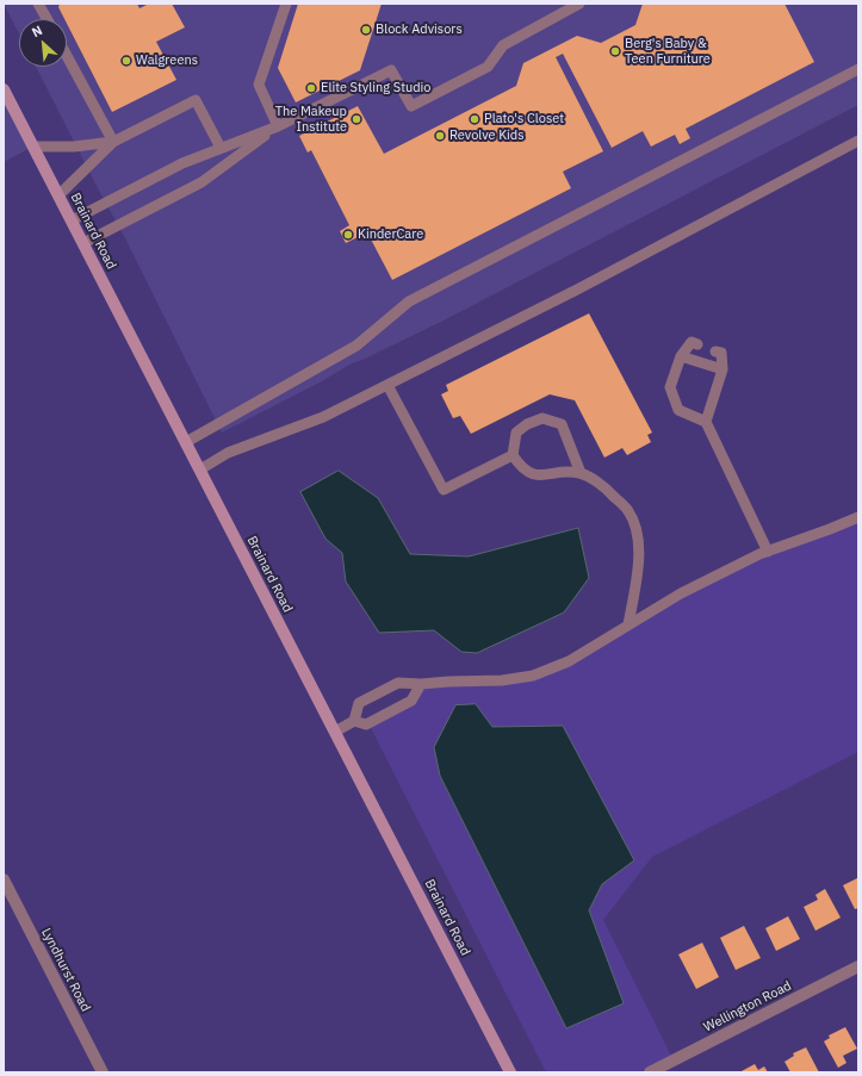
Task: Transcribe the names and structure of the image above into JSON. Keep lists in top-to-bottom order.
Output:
{
  "streets": {
    "main road": ["Brainard Road"],
    "street": ["Lyndhurst Road", "Wellington Road"]
  },
  "places": [
    "Block Advisors",
    "Berg's Baby & Teen Furniture",
    "Walgreens",
    "Elite Styling Studio",
    "The Makeup Institute",
    "Plato's Closet",
    "Revolve Kids",
    "KinderCare"
  ],
  "north": "top left"
}
